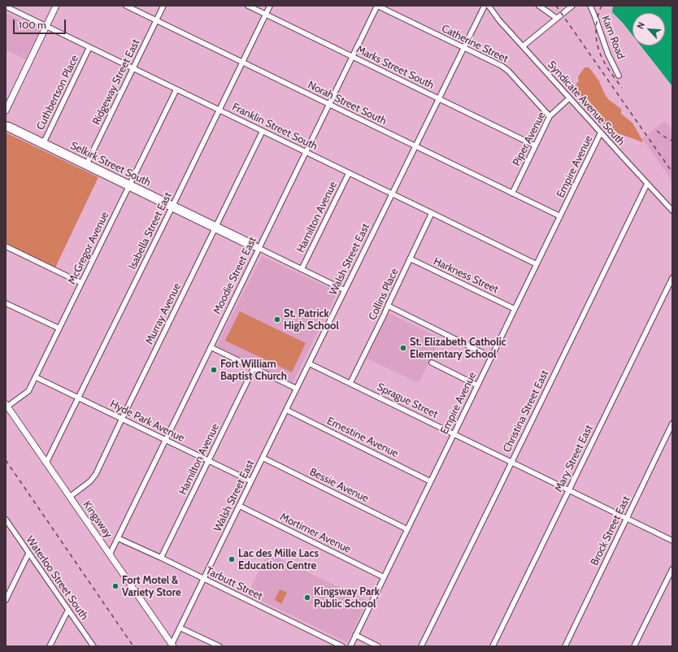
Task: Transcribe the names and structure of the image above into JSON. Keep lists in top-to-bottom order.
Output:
{
  "streets": {
    "main road": ["Kingsway"],
    "street": [
      "Kam Road",
      "Catherine Street",
      "Marks Street South",
      "Ridgeway Street East",
      "Cuthbertson Place",
      "Norah Street South",
      "Syndicate Avenue South",
      "Franklin Street South",
      "Piper Avenue",
      "Selkirk Street South",
      "Empire Avenue",
      "Hamilton Avenue",
      "Isabella Street East",
      "McGregor Avenue",
      "Walsh Street East",
      "Moodie Street East",
      "Harkness Street",
      "Collins Place",
      "Murray Avenue",
      "Sprague Street",
      "Christina Street East",
      "Hyde Park Avenue",
      "Ernestine Avenue",
      "Mary Street East",
      "Bessie Avenue",
      "Brock Street East",
      "Mortimer Avenue",
      "Waterloo Street South",
      "Tarbutt Street"
    ]
  },
  "crossings": [
    ["Catherine Street", "Piper Avenue"],
    ["Catherine Street", "Walsh Street East"],
    ["Catherine Street", "Moodie Street East"],
    ["Marks Street South", "Piper Avenue"],
    ["Marks Street South", "Isabella Street East"],
    ["Marks Street South", "Walsh Street East"],
    ["Marks Street South", "Moodie Street East"],
    ["Ridgeway Street East", "Norah Street South"],
    ["Ridgeway Street East", "Franklin Street South"],
    ["Ridgeway Street East", "Selkirk Street South"],
    ["Cuthbertson Place", "Franklin Street South"],
    ["Cuthbertson Place", "Selkirk Street South"],
    ["Norah Street South", "Piper Avenue"],
    ["Norah Street South", "Empire Avenue"],
    ["Norah Street South", "Isabella Street East"],
    ["Norah Street South", "Walsh Street East"],
    ["Norah Street South", "Moodie Street East"],
    ["Syndicate Avenue South", "Piper Avenue"],
    ["Syndicate Avenue South", "Empire Avenue"],
    ["Syndicate Avenue South", "Christina Street East"],
    ["Franklin Street South", "Empire Avenue"],
    ["Franklin Street South", "Hamilton Avenue"],
    ["Franklin Street South", "Isabella Street East"],
    ["Franklin Street South", "McGregor Avenue"],
    ["Franklin Street South", "Walsh Street East"],
    ["Franklin Street South", "Moodie Street East"],
    ["Franklin Street South", "Collins Place"],
    ["Franklin Street South", "Murray Avenue"],
    ["Selkirk Street South", "Hamilton Avenue"],
    ["Selkirk Street South", "Isabella Street East"],
    ["Selkirk Street South", "McGregor Avenue"],
    ["Selkirk Street South", "Walsh Street East"],
    ["Selkirk Street South", "Moodie Street East"],
    ["Selkirk Street South", "Murray Avenue"],
    ["Empire Avenue", "Harkness Street"],
    ["Empire Avenue", "Sprague Street"],
    ["Empire Avenue", "Ernestine Avenue"],
    ["Empire Avenue", "Bessie Avenue"],
    ["Empire Avenue", "Mortimer Avenue"],
    ["Hamilton Avenue", "Hyde Park Avenue"],
    ["Hamilton Avenue", "Tarbutt Street"],
    ["Isabella Street East", "Hyde Park Avenue"],
    ["Isabella Street East", "Kingsway"],
    ["McGregor Avenue", "Hyde Park Avenue"],
    ["McGregor Avenue", "Kingsway"],
    ["Walsh Street East", "Sprague Street"],
    ["Walsh Street East", "Hyde Park Avenue"],
    ["Walsh Street East", "Ernestine Avenue"],
    ["Walsh Street East", "Bessie Avenue"],
    ["Walsh Street East", "Kingsway"],
    ["Walsh Street East", "Mortimer Avenue"],
    ["Walsh Street East", "Tarbutt Street"],
    ["Moodie Street East", "Hyde Park Avenue"],
    ["Moodie Street East", "Kingsway"],
    ["Moodie Street East", "Tarbutt Street"],
    ["Harkness Street", "Collins Place"],
    ["Collins Place", "Sprague Street"],
    ["Murray Avenue", "Hyde Park Avenue"],
    ["Murray Avenue", "Kingsway"],
    ["Sprague Street", "Christina Street East"],
    ["Sprague Street", "Mary Street East"],
    ["Sprague Street", "Brock Street East"]
  ],
  "places": [
    "St. Patrick High School",
    "St. Elizabeth Catholic Elementary School",
    "Fort William Baptist Church",
    "Lac des Mille Lacs Education Centre",
    "Fort Motel & Variety Store",
    "Kingsway Park Public School"
  ],
  "scale_bar": "100 m",
  "north": "top left"
}
